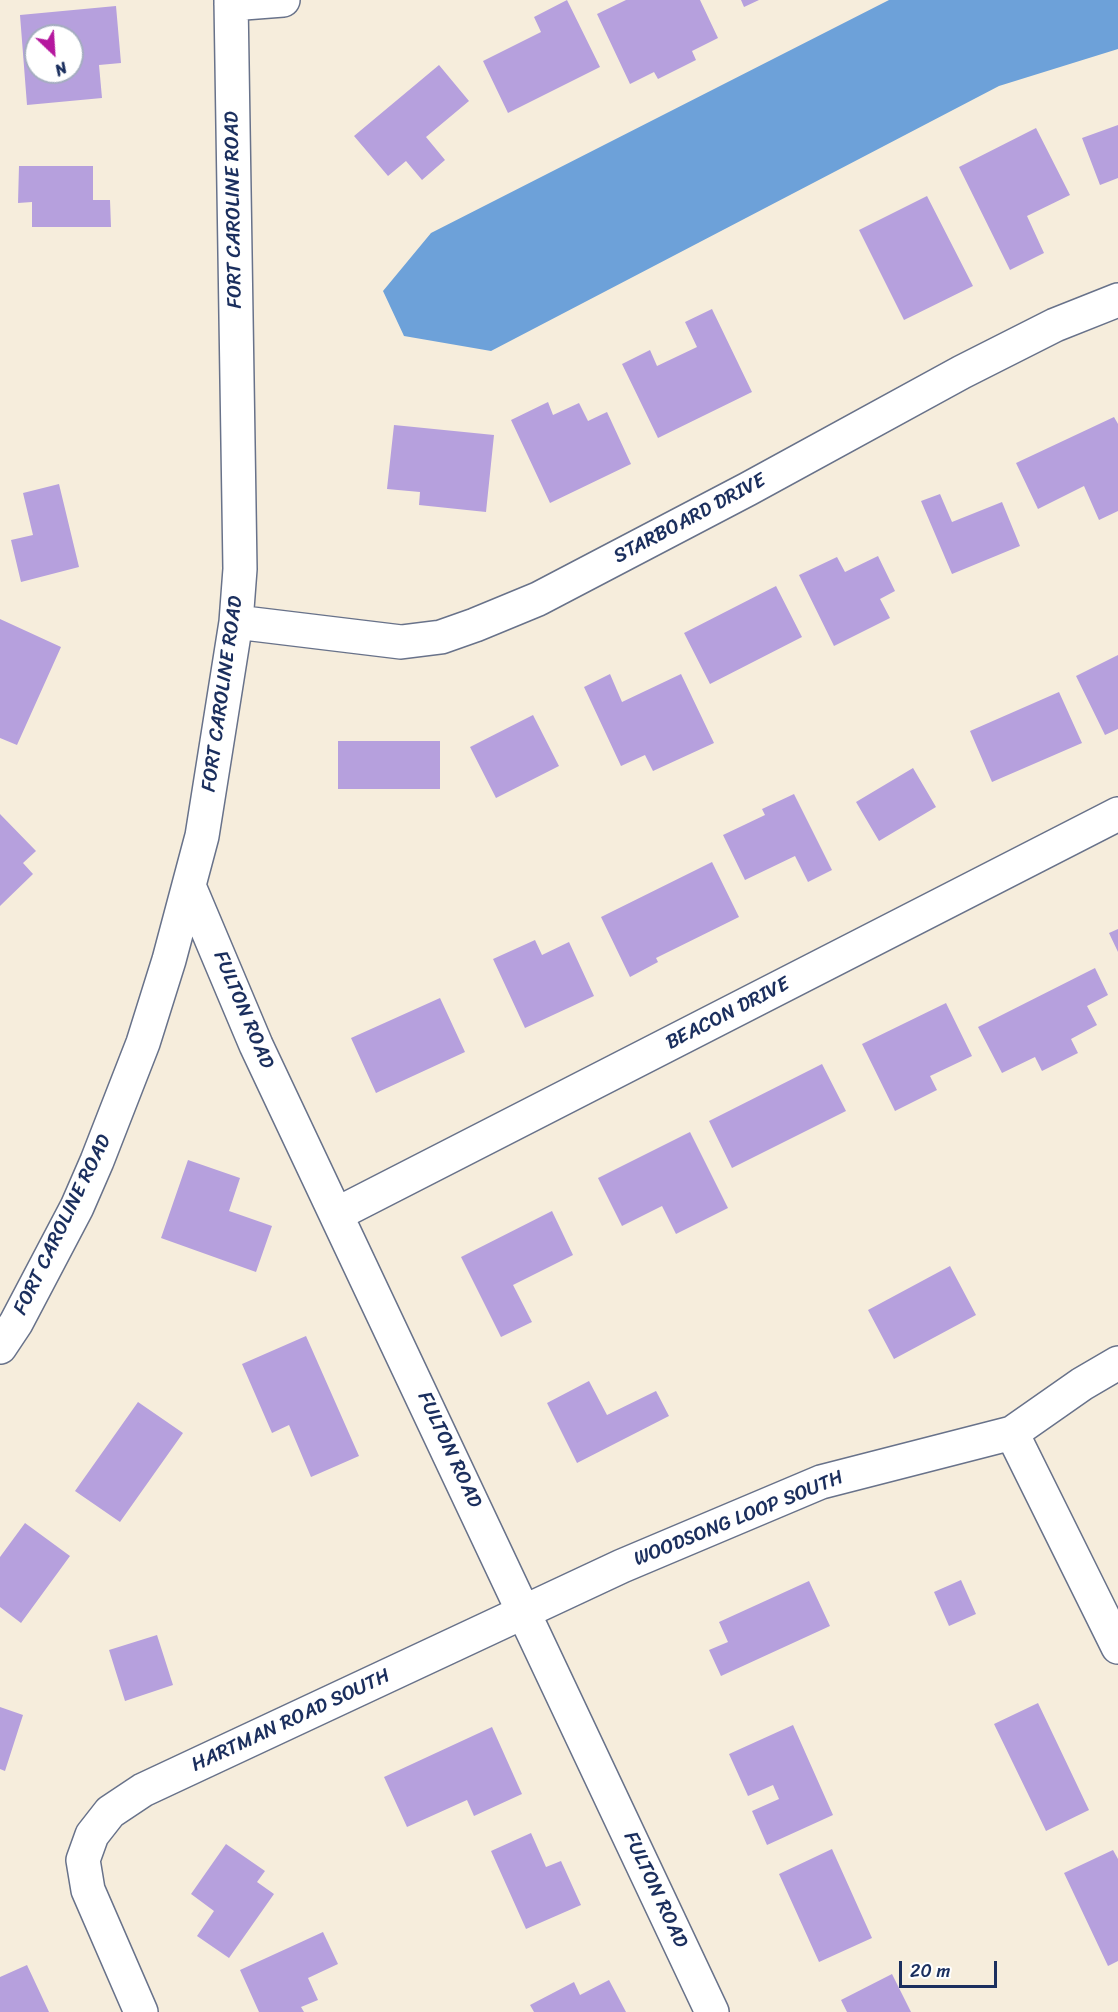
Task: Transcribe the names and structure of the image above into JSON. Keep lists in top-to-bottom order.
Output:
{
  "streets": {
    "street": [
      "FORT CAROLINE ROAD",
      "STARBOARD DRIVE",
      "FULTON ROAD",
      "BEACON DRIVE",
      "WOODSONG LOOP SOUTH",
      "HARTMAN ROAD SOUTH"
    ]
  },
  "crossings": [
    ["FORT CAROLINE ROAD", "STARBOARD DRIVE"],
    ["FORT CAROLINE ROAD", "FULTON ROAD"],
    ["FULTON ROAD", "BEACON DRIVE"],
    ["FULTON ROAD", "WOODSONG LOOP SOUTH"],
    ["FULTON ROAD", "HARTMAN ROAD SOUTH"],
    ["WOODSONG LOOP SOUTH", "HARTMAN ROAD SOUTH"]
  ],
  "scale_bar": "20 m",
  "north": "bottom right"
}
